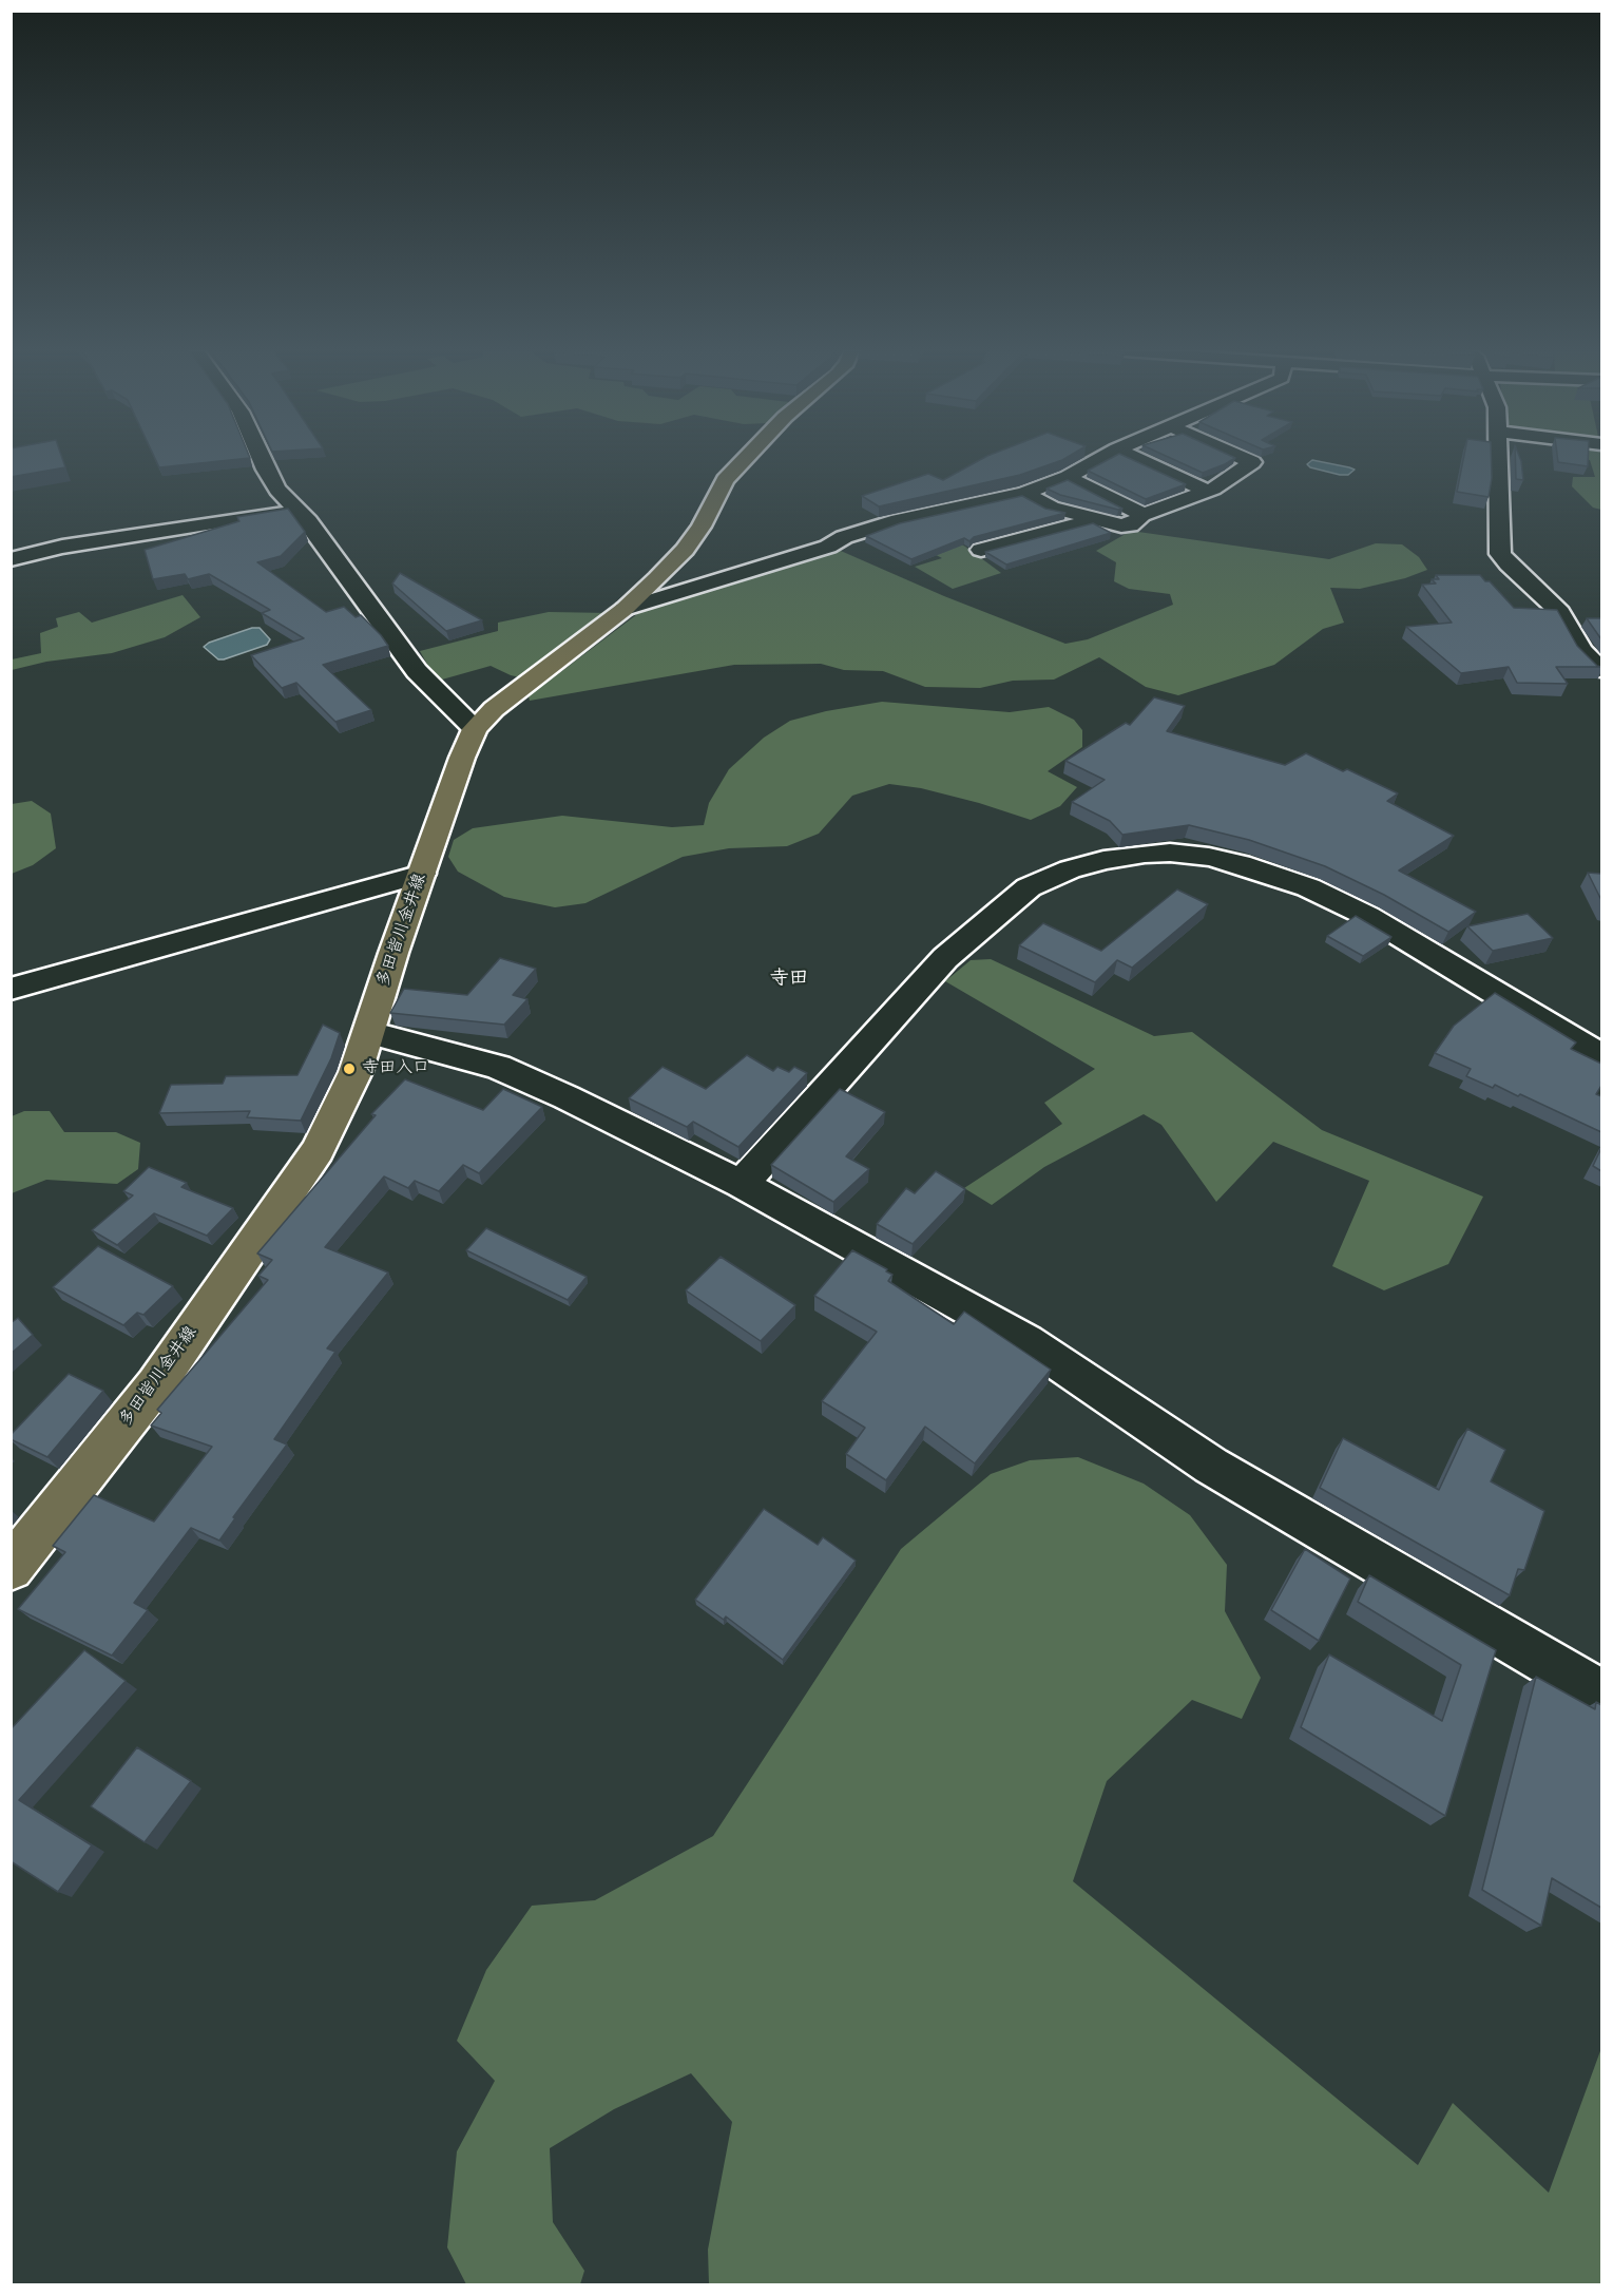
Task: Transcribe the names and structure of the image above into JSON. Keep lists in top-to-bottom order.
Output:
{
  "streets": {
    "main road": ["多田皆川金井線"]
  },
  "districts": ["寺田"],
  "places": ["寺田入口"]
}
